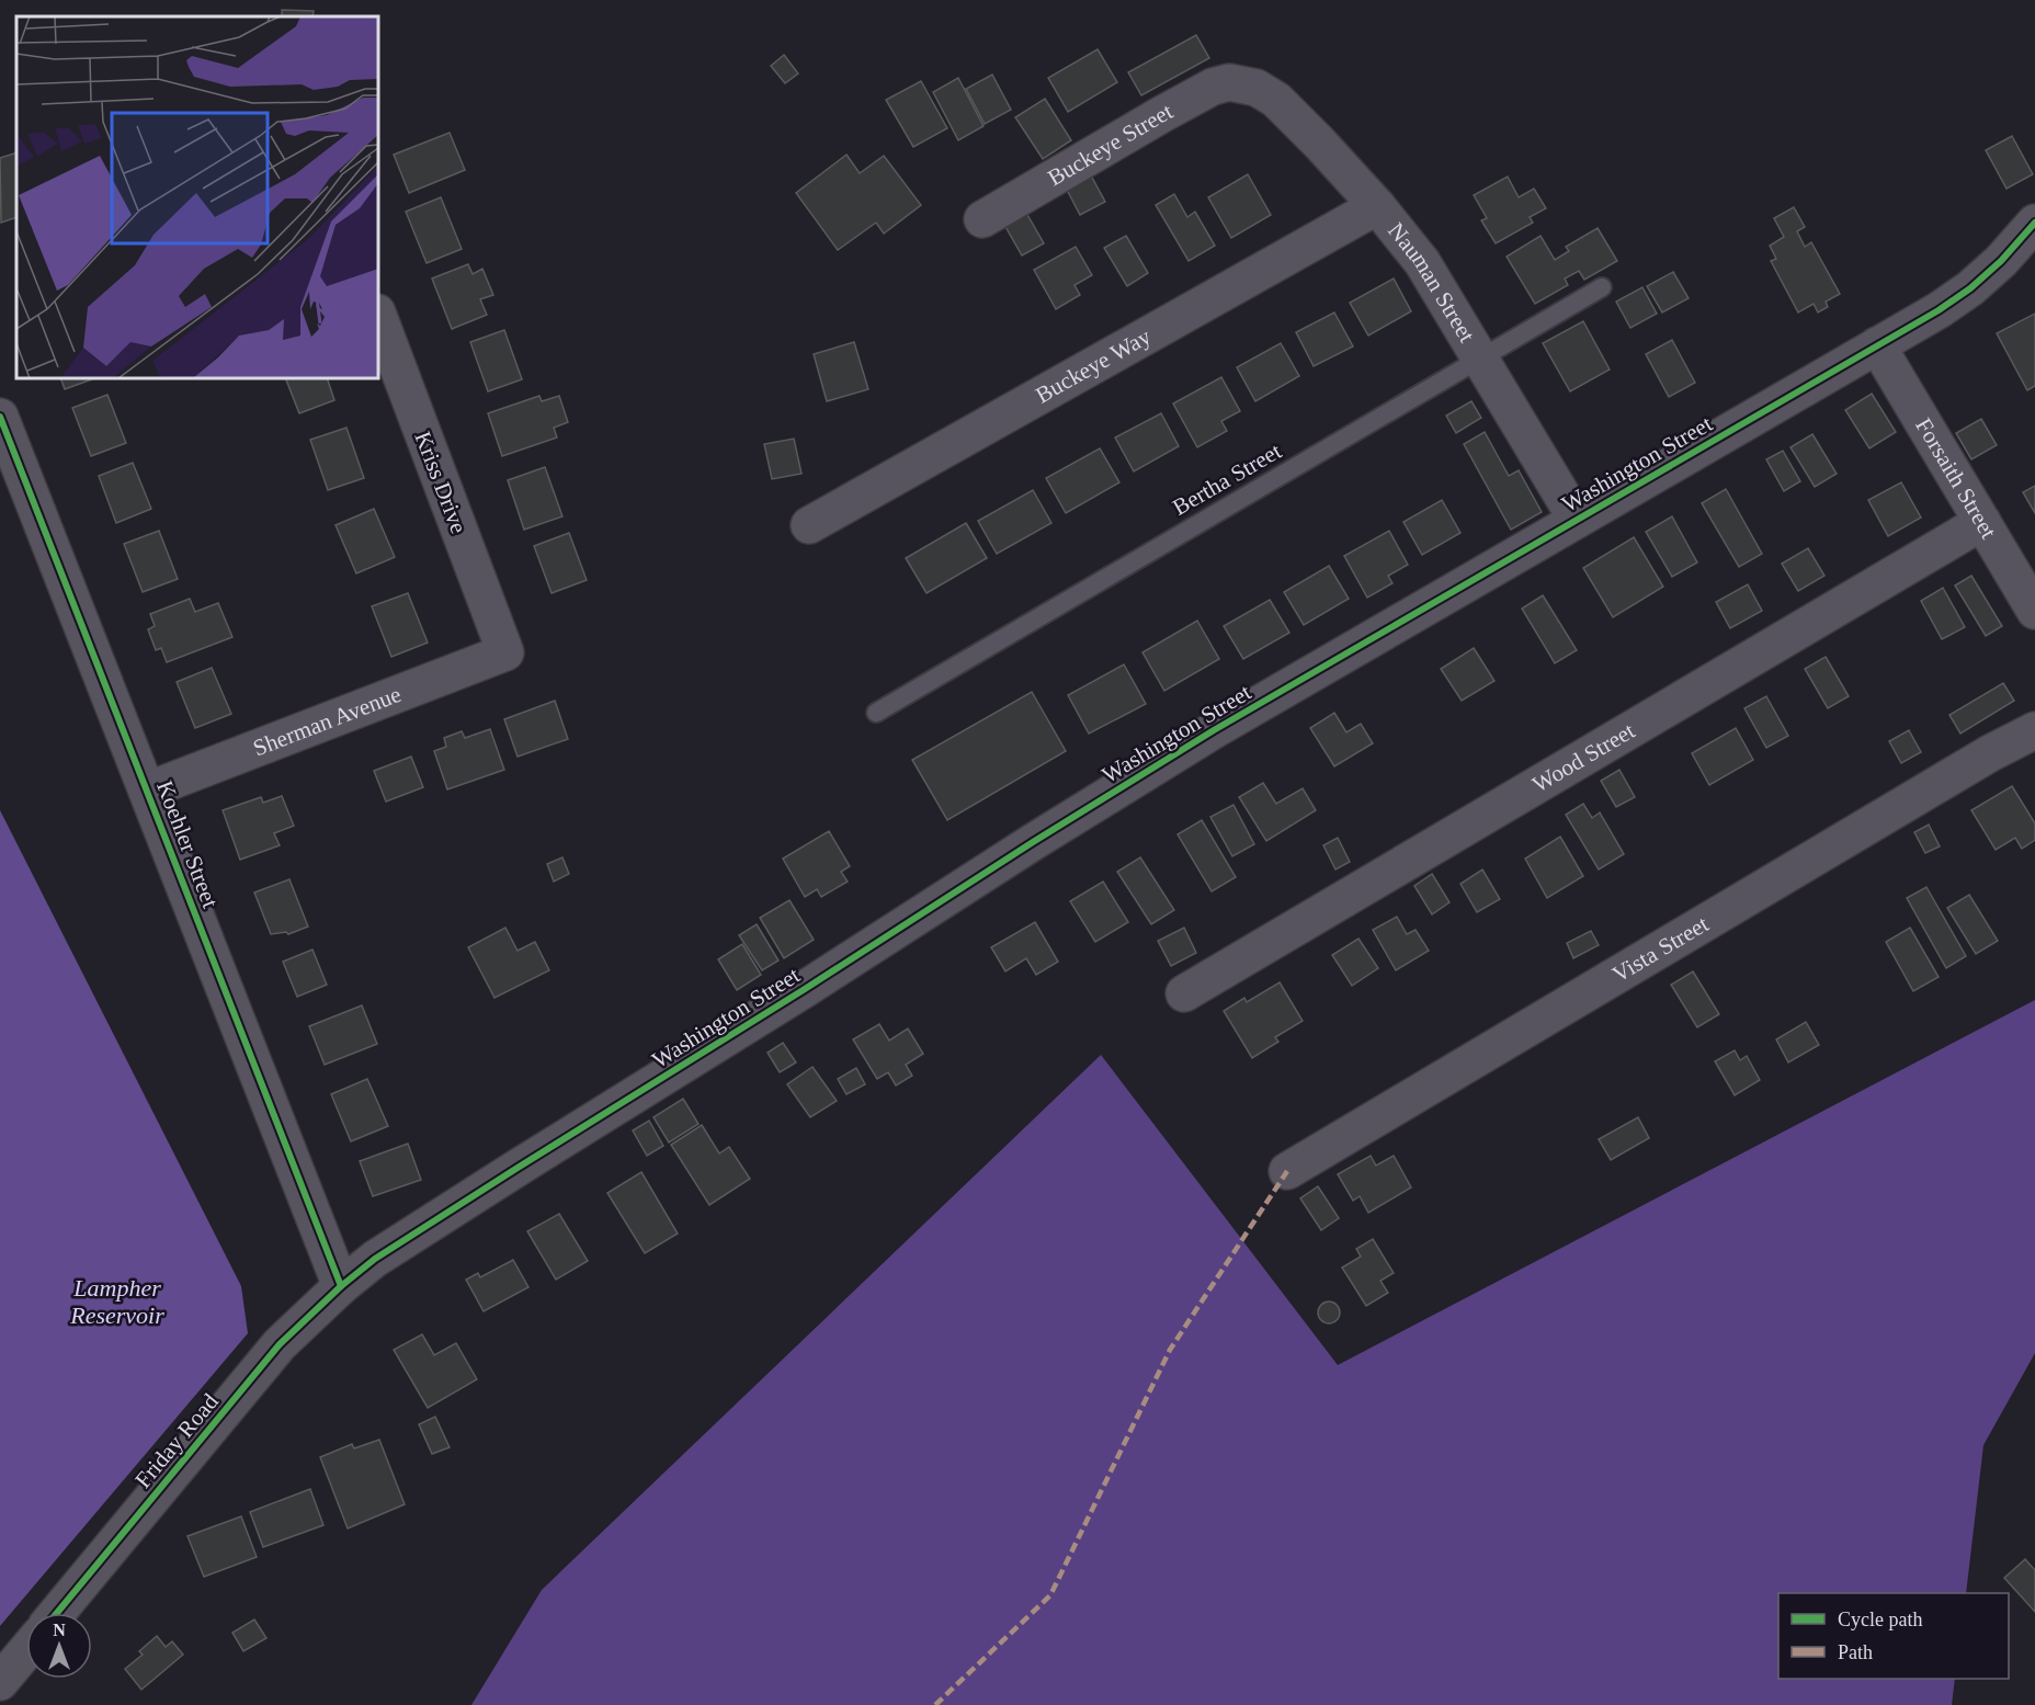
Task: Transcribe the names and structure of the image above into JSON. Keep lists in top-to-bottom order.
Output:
{
  "streets": {
    "street": [
      "Buckeye Street",
      "Nauman Street",
      "Buckeye Way",
      "Washington Street",
      "Forsaith Street",
      "Kriss Drive",
      "Sherman Avenue",
      "Wood Street",
      "Koehler Street",
      "Vista Street",
      "Friday Road"
    ],
    "lane": ["Bertha Street"]
  },
  "crossings": [
    ["Buckeye Street", "Nauman Street"],
    ["Nauman Street", "Buckeye Way"],
    ["Nauman Street", "Washington Street"],
    ["Nauman Street", "Bertha Street"],
    ["Washington Street", "Forsaith Street"],
    ["Washington Street", "Koehler Street"],
    ["Washington Street", "Friday Road"],
    ["Forsaith Street", "Wood Street"],
    ["Kriss Drive", "Sherman Avenue"],
    ["Sherman Avenue", "Koehler Street"],
    ["Koehler Street", "Friday Road"]
  ],
  "water": ["Lampher Reservoir"],
  "legend": ["Cycle path", "Path"],
  "north": "top"
}
